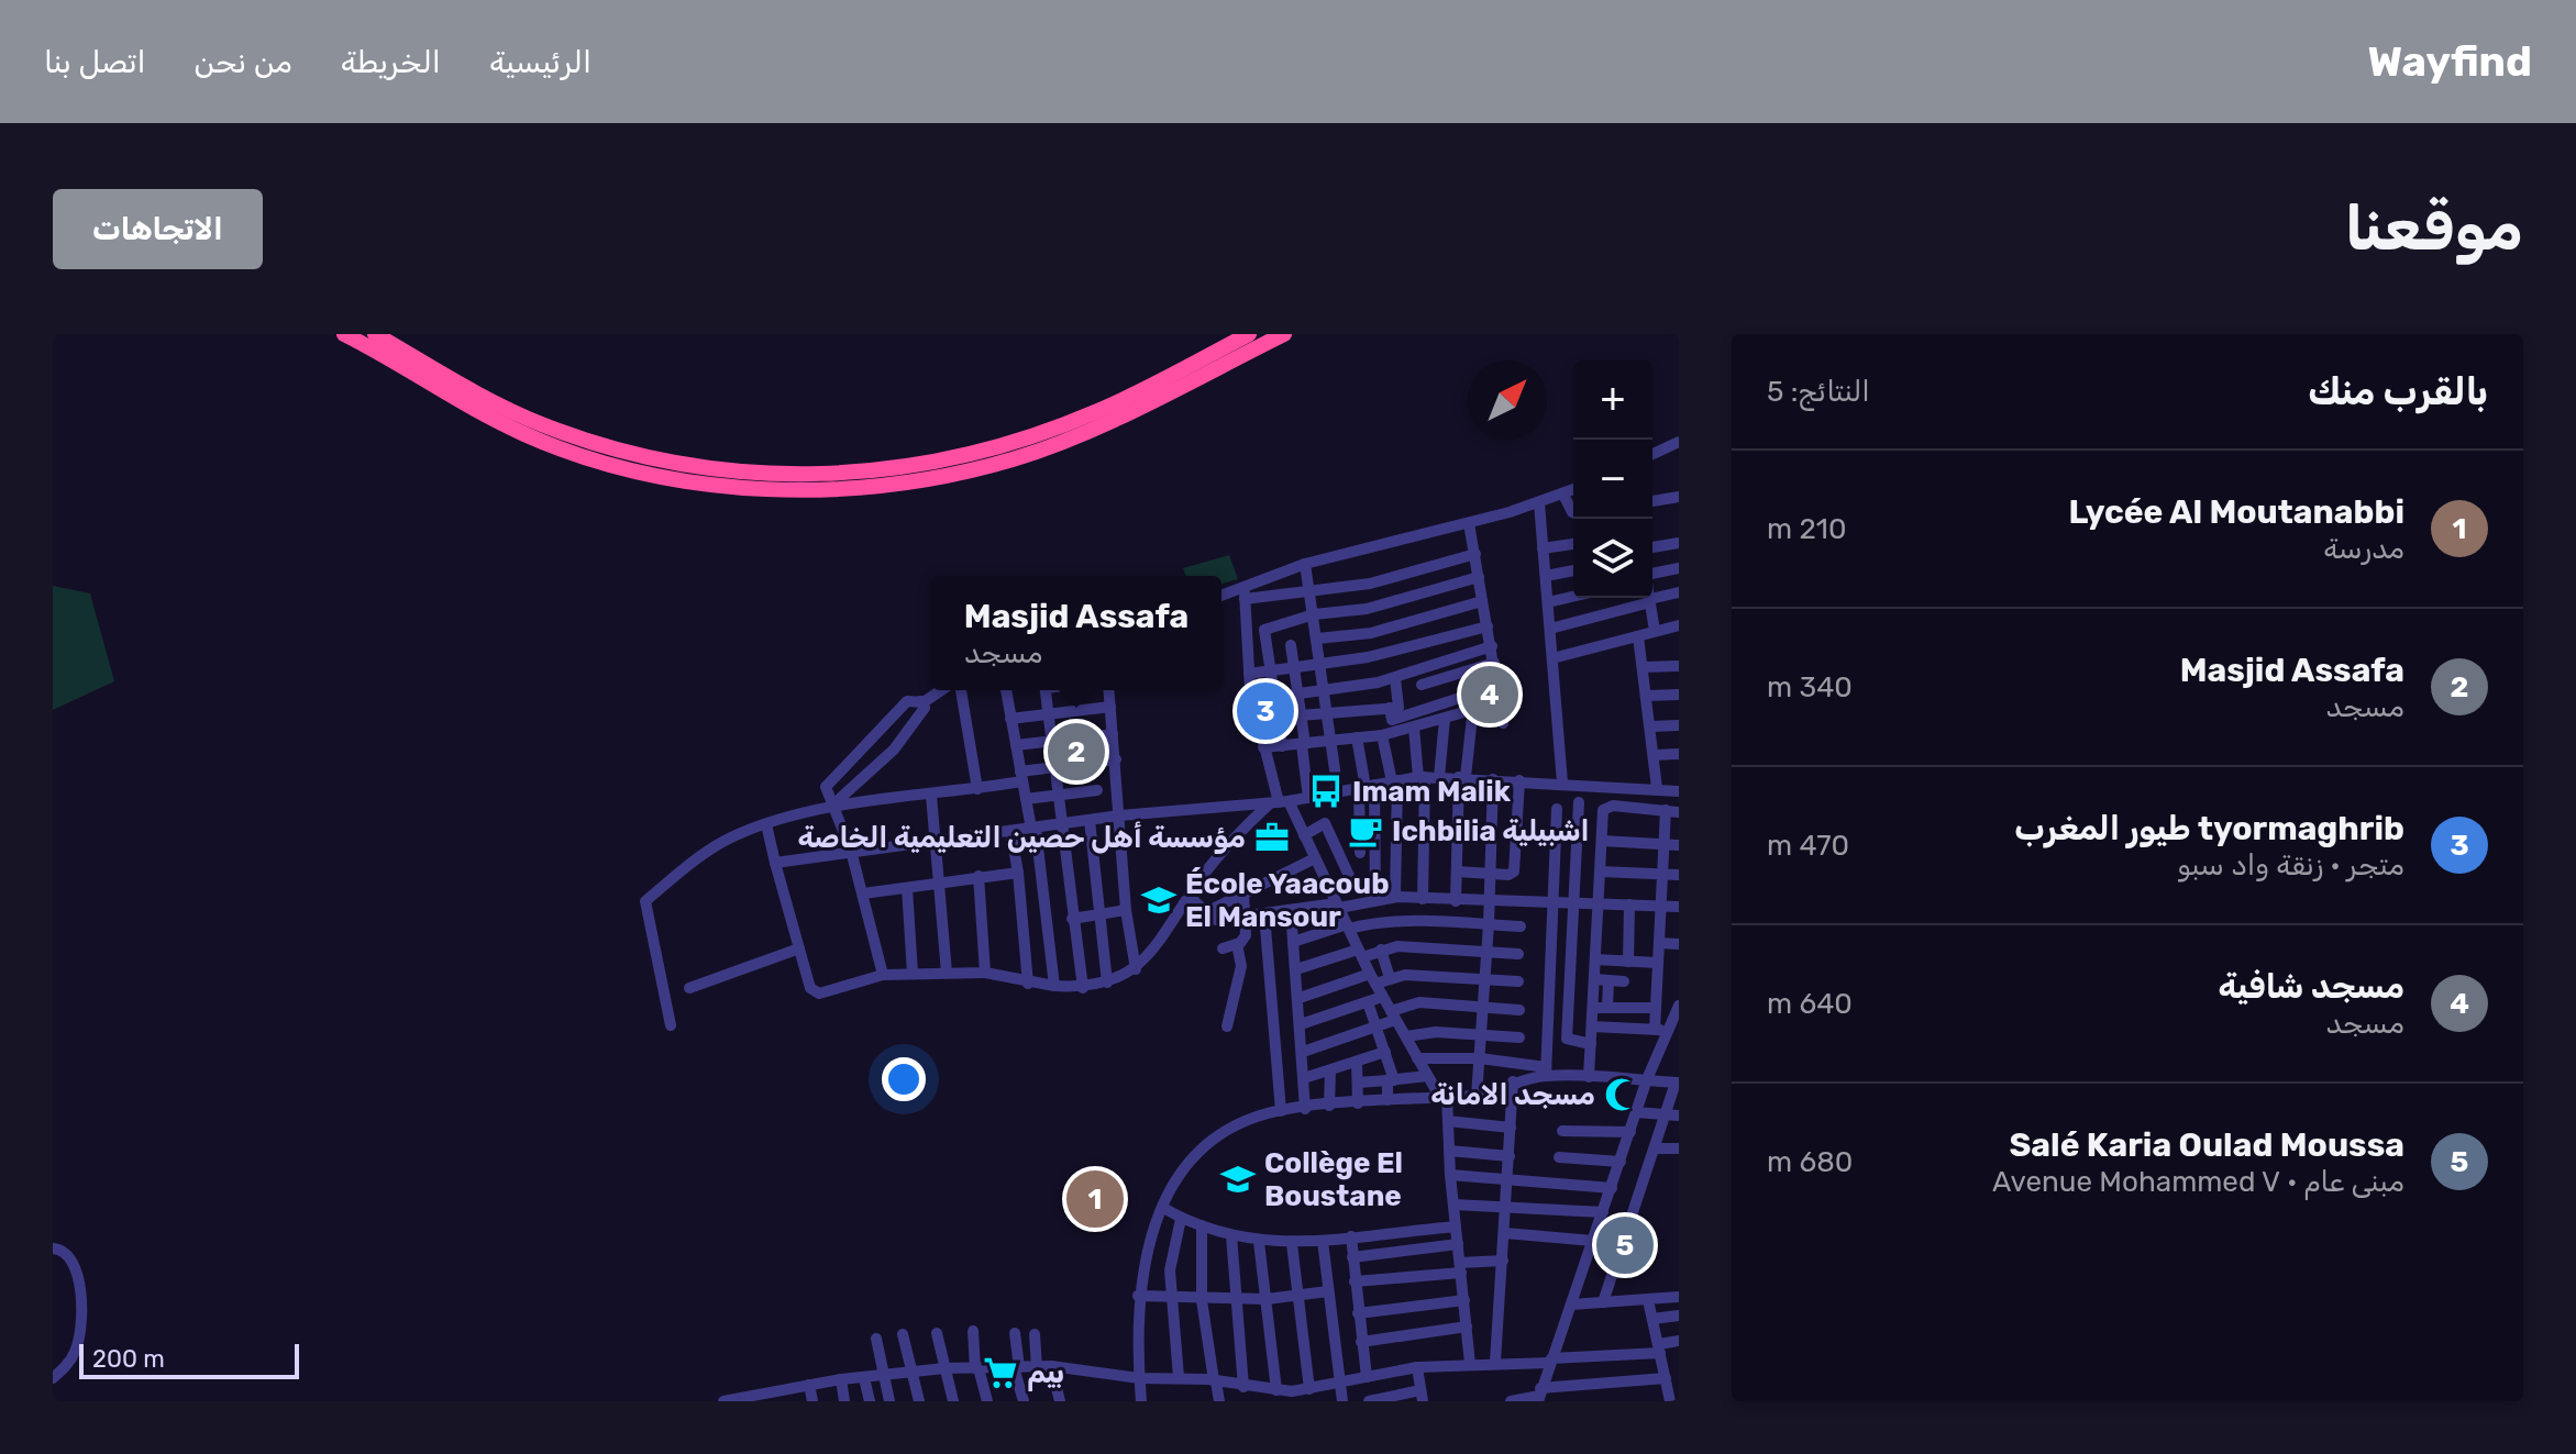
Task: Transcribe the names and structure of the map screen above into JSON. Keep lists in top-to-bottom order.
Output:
{
  "places": {
    "bus stop": ["Imam Malik"],
    "cafe": ["Ichbilia اشبيلية"],
    "office": ["مؤسسة أهل حصين التعليمية الخاصة"],
    "school or university": ["École Yaacoub El Mansour", "Collège El Boustane"],
    "mosque": ["مسجد الامانة"],
    "supermarket": ["بيم"]
  },
  "scale_bar": "200 m",
  "north": "top right",
  "page": {
    "header": "Wayfind",
    "nav": [
      "الرئيسية",
      "الخريطة",
      "من نحن",
      "اتصل بنا"
    ],
    "buttons": "الاتجاهات",
    "title": "موقعنا",
    "heading": ["بالقرب منك", "النتائج: 5"],
    "map_buttons": ["+", "−"],
    "list": [
      {
        "mark": "1",
        "name": "Lycée Al Moutanabbi",
        "note": "مدرسة",
        "value": "210 m"
      },
      {
        "mark": "2",
        "name": "Masjid Assafa",
        "note": "مسجد",
        "value": "340 m"
      },
      {
        "mark": "3",
        "name": "tyormaghrib طيور المغرب",
        "note": "متجر · زنقة واد سبو",
        "value": "470 m"
      },
      {
        "mark": "4",
        "name": "مسجد شافية",
        "note": "مسجد",
        "value": "640 m"
      },
      {
        "mark": "5",
        "name": "Salé Karia Oulad Moussa",
        "note": "مبنى عام · Avenue Mohammed V",
        "value": "680 m"
      }
    ],
    "popup": ["Masjid Assafa", "مسجد"],
    "pins": [
      "4",
      "3",
      "2",
      "1",
      "5"
    ],
    "scale": "200 m"
  }
}
